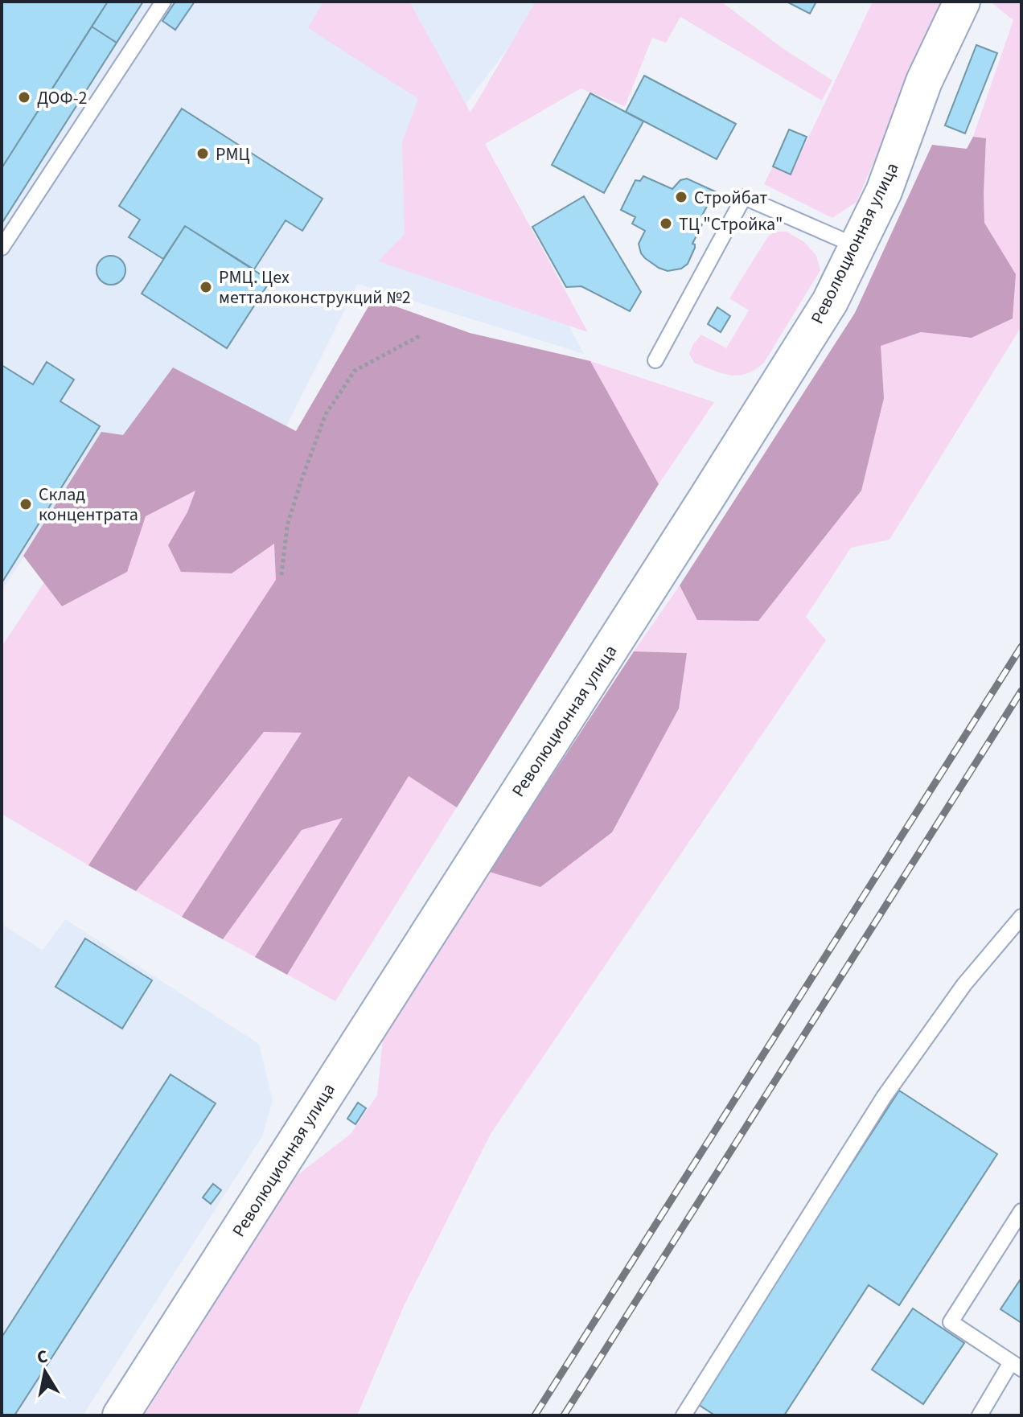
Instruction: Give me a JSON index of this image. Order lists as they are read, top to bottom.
{
  "streets": {
    "street": ["Революционная улица"]
  },
  "places": [
    "ДОФ-2",
    "РМЦ",
    "Стройбат",
    "ТЦ \"Стройка\"",
    "РМЦ. Цех метталоконструкций №2",
    "Склад концентрата"
  ],
  "north": "top"
}
